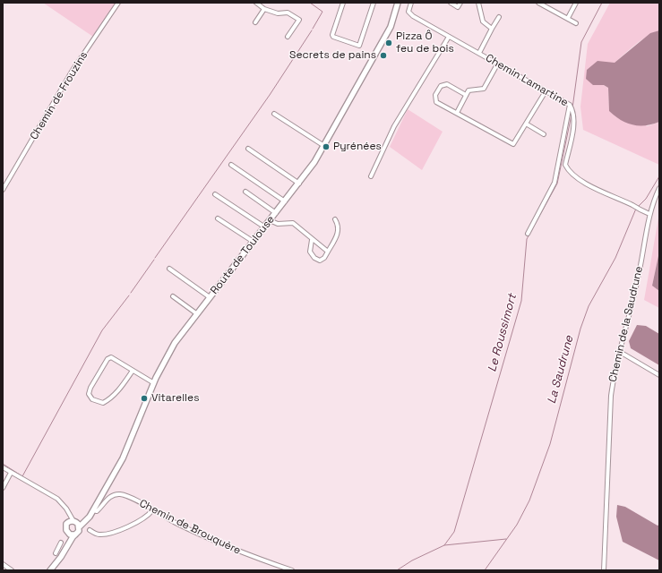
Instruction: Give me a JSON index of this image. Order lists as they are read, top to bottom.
{
  "streets": {
    "main road": ["Route de Toulouse"],
    "street": [
      "Chemin Lamartine",
      "Chemin de Frouzins",
      "Chemin de la Saudrune",
      "Chemin de Brouquère"
    ]
  },
  "crossings": [
    ["Chemin Lamartine", "Chemin de la Saudrune"],
    ["Route de Toulouse", "Chemin de Brouquère"]
  ],
  "water": ["Le Roussimort", "La Saudrune"],
  "places": [
    "Pizza Ô feu de bois",
    "Secrets de pains",
    "Pyrénées",
    "Vitarelles"
  ]
}
